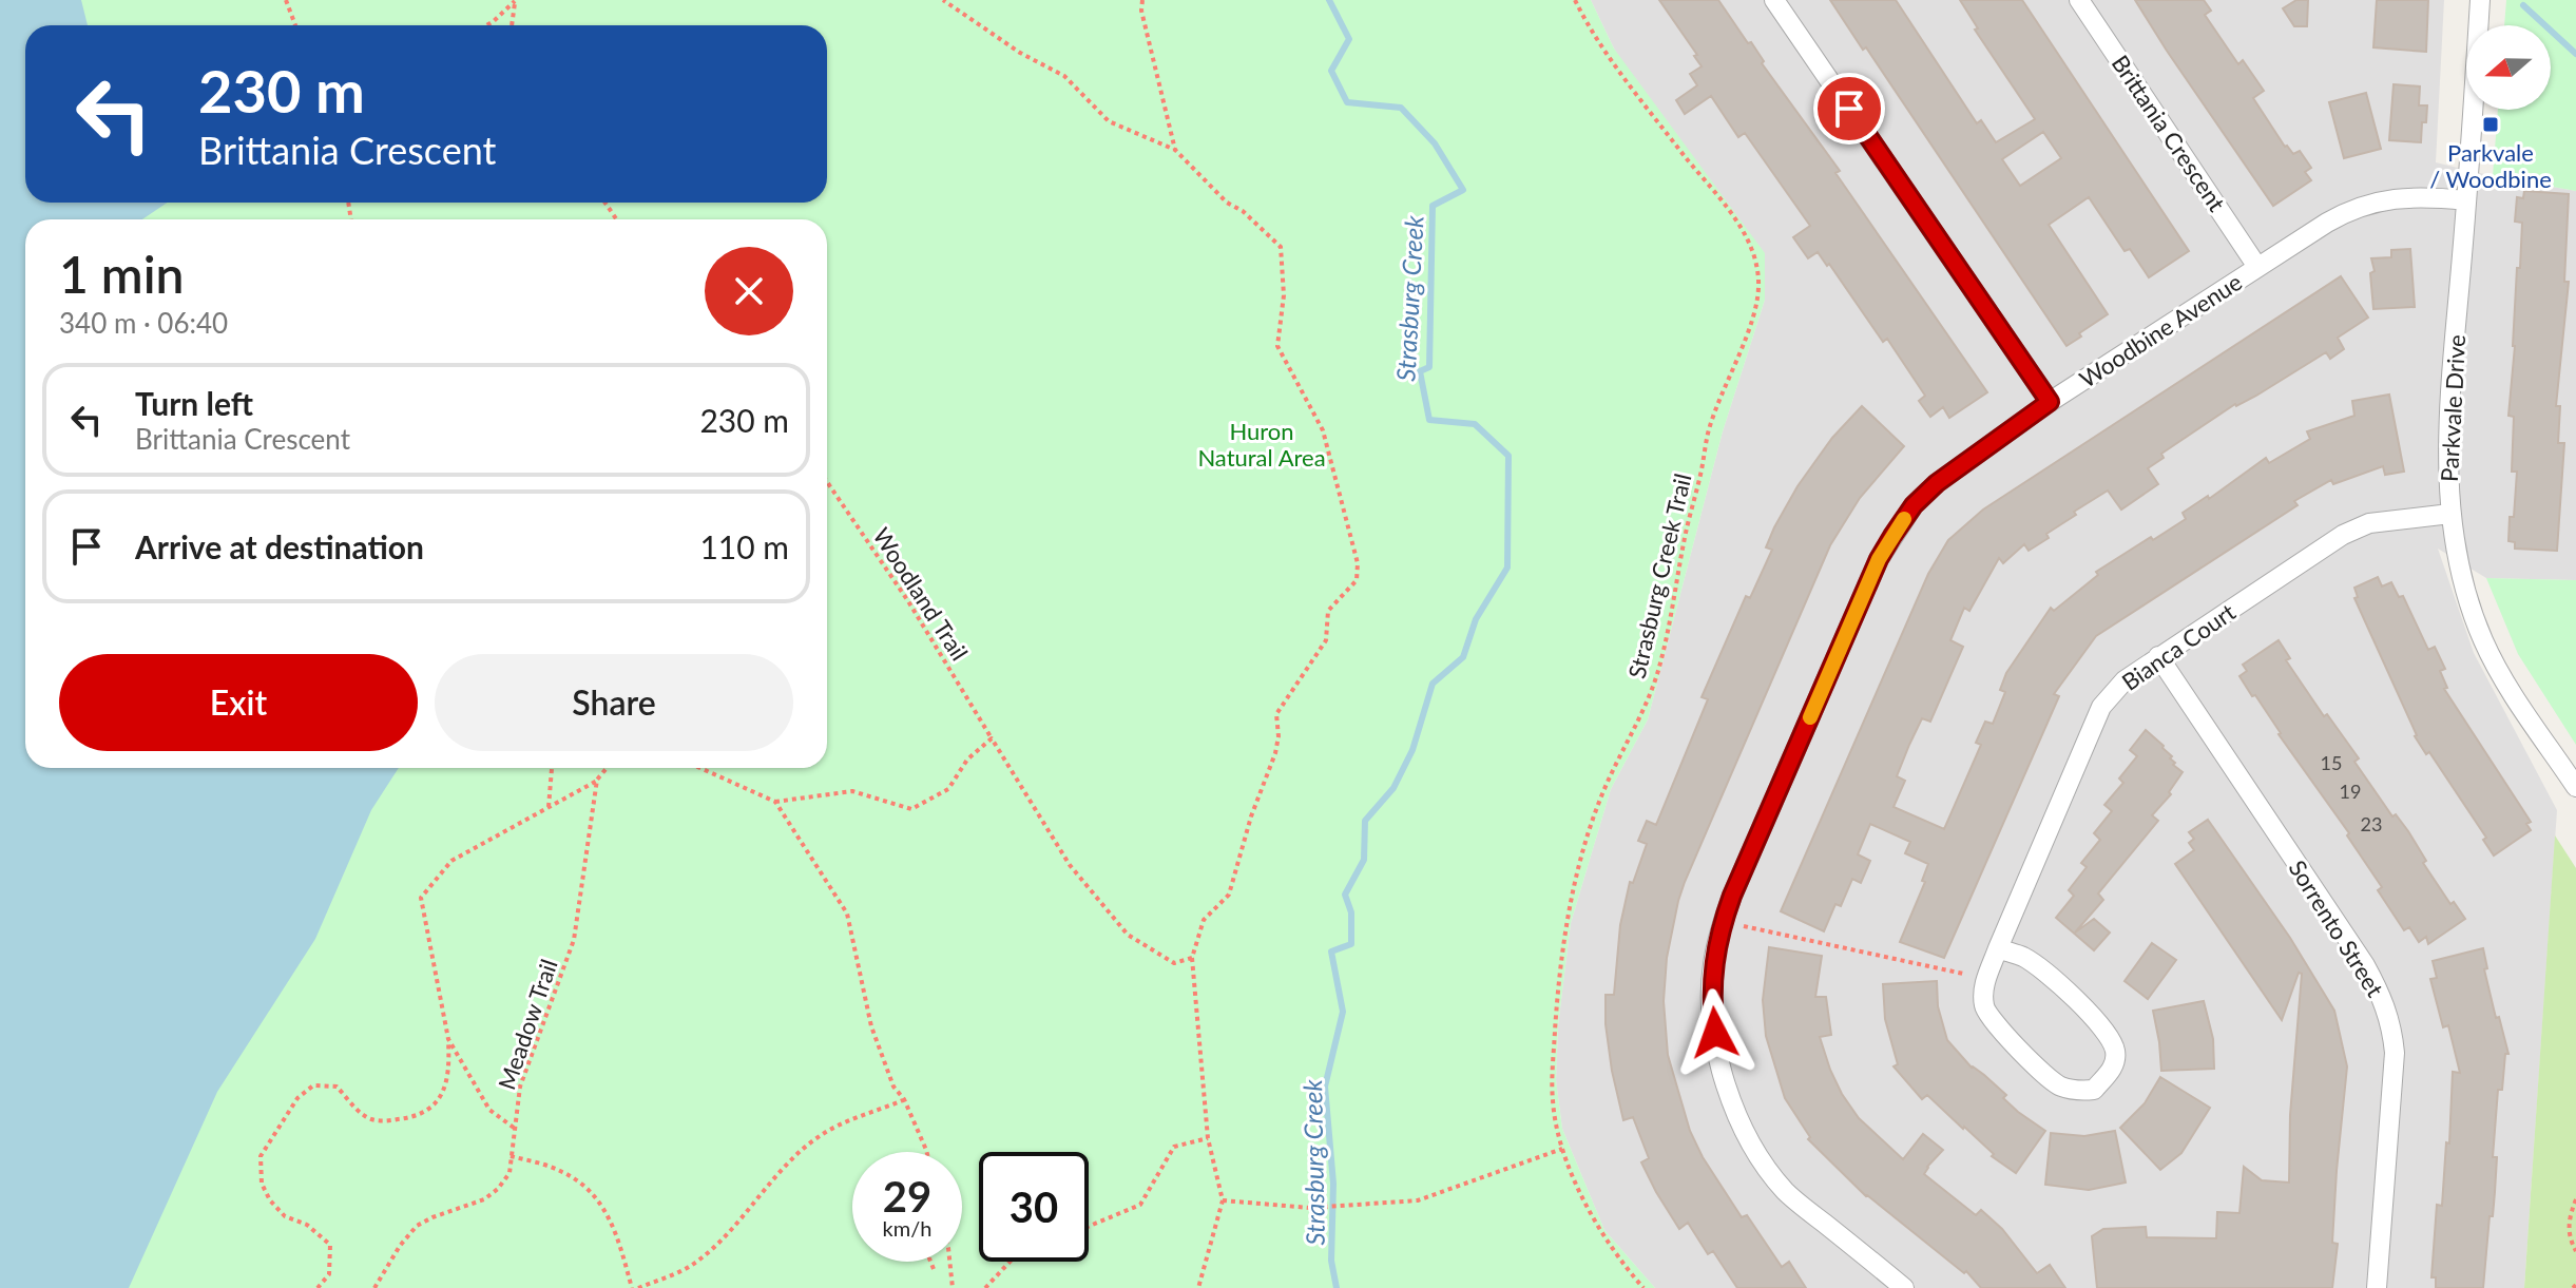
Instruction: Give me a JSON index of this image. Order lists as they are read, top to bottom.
{
  "streets": {
    "street": [
      "Brittania Crescent",
      "Woodbine Avenue",
      "Parkvale Drive",
      "Bianca Court",
      "Sorrento Street"
    ],
    "path": ["Strasburg Creek Trail", "Woodland Trail", "Meadow Trail"]
  },
  "crossings": [
    ["Brittania Crescent", "Woodbine Avenue"],
    ["Woodbine Avenue", "Parkvale Drive"],
    ["Parkvale Drive", "Bianca Court"],
    ["Bianca Court", "Sorrento Street"]
  ],
  "water": ["Strasburg Creek"],
  "parks": ["Huron Natural Area"],
  "places": {
    "transit": ["Parkvale / Woodbine"]
  },
  "house_numbers": ["15", "19", "23"],
  "north": "left",
  "page": {
    "turn": ["230 m", "Brittania Crescent"],
    "heading": ["1 min", "340 m · 06:40"],
    "list": [
      {
        "name": "Turn left",
        "note": "Brittania Crescent",
        "value": "230 m"
      },
      {
        "name": "Arrive at destination",
        "value": "110 m"
      }
    ],
    "buttons": ["Exit", "Share"],
    "speed": "29 km/h",
    "limit": "30"
  }
}
